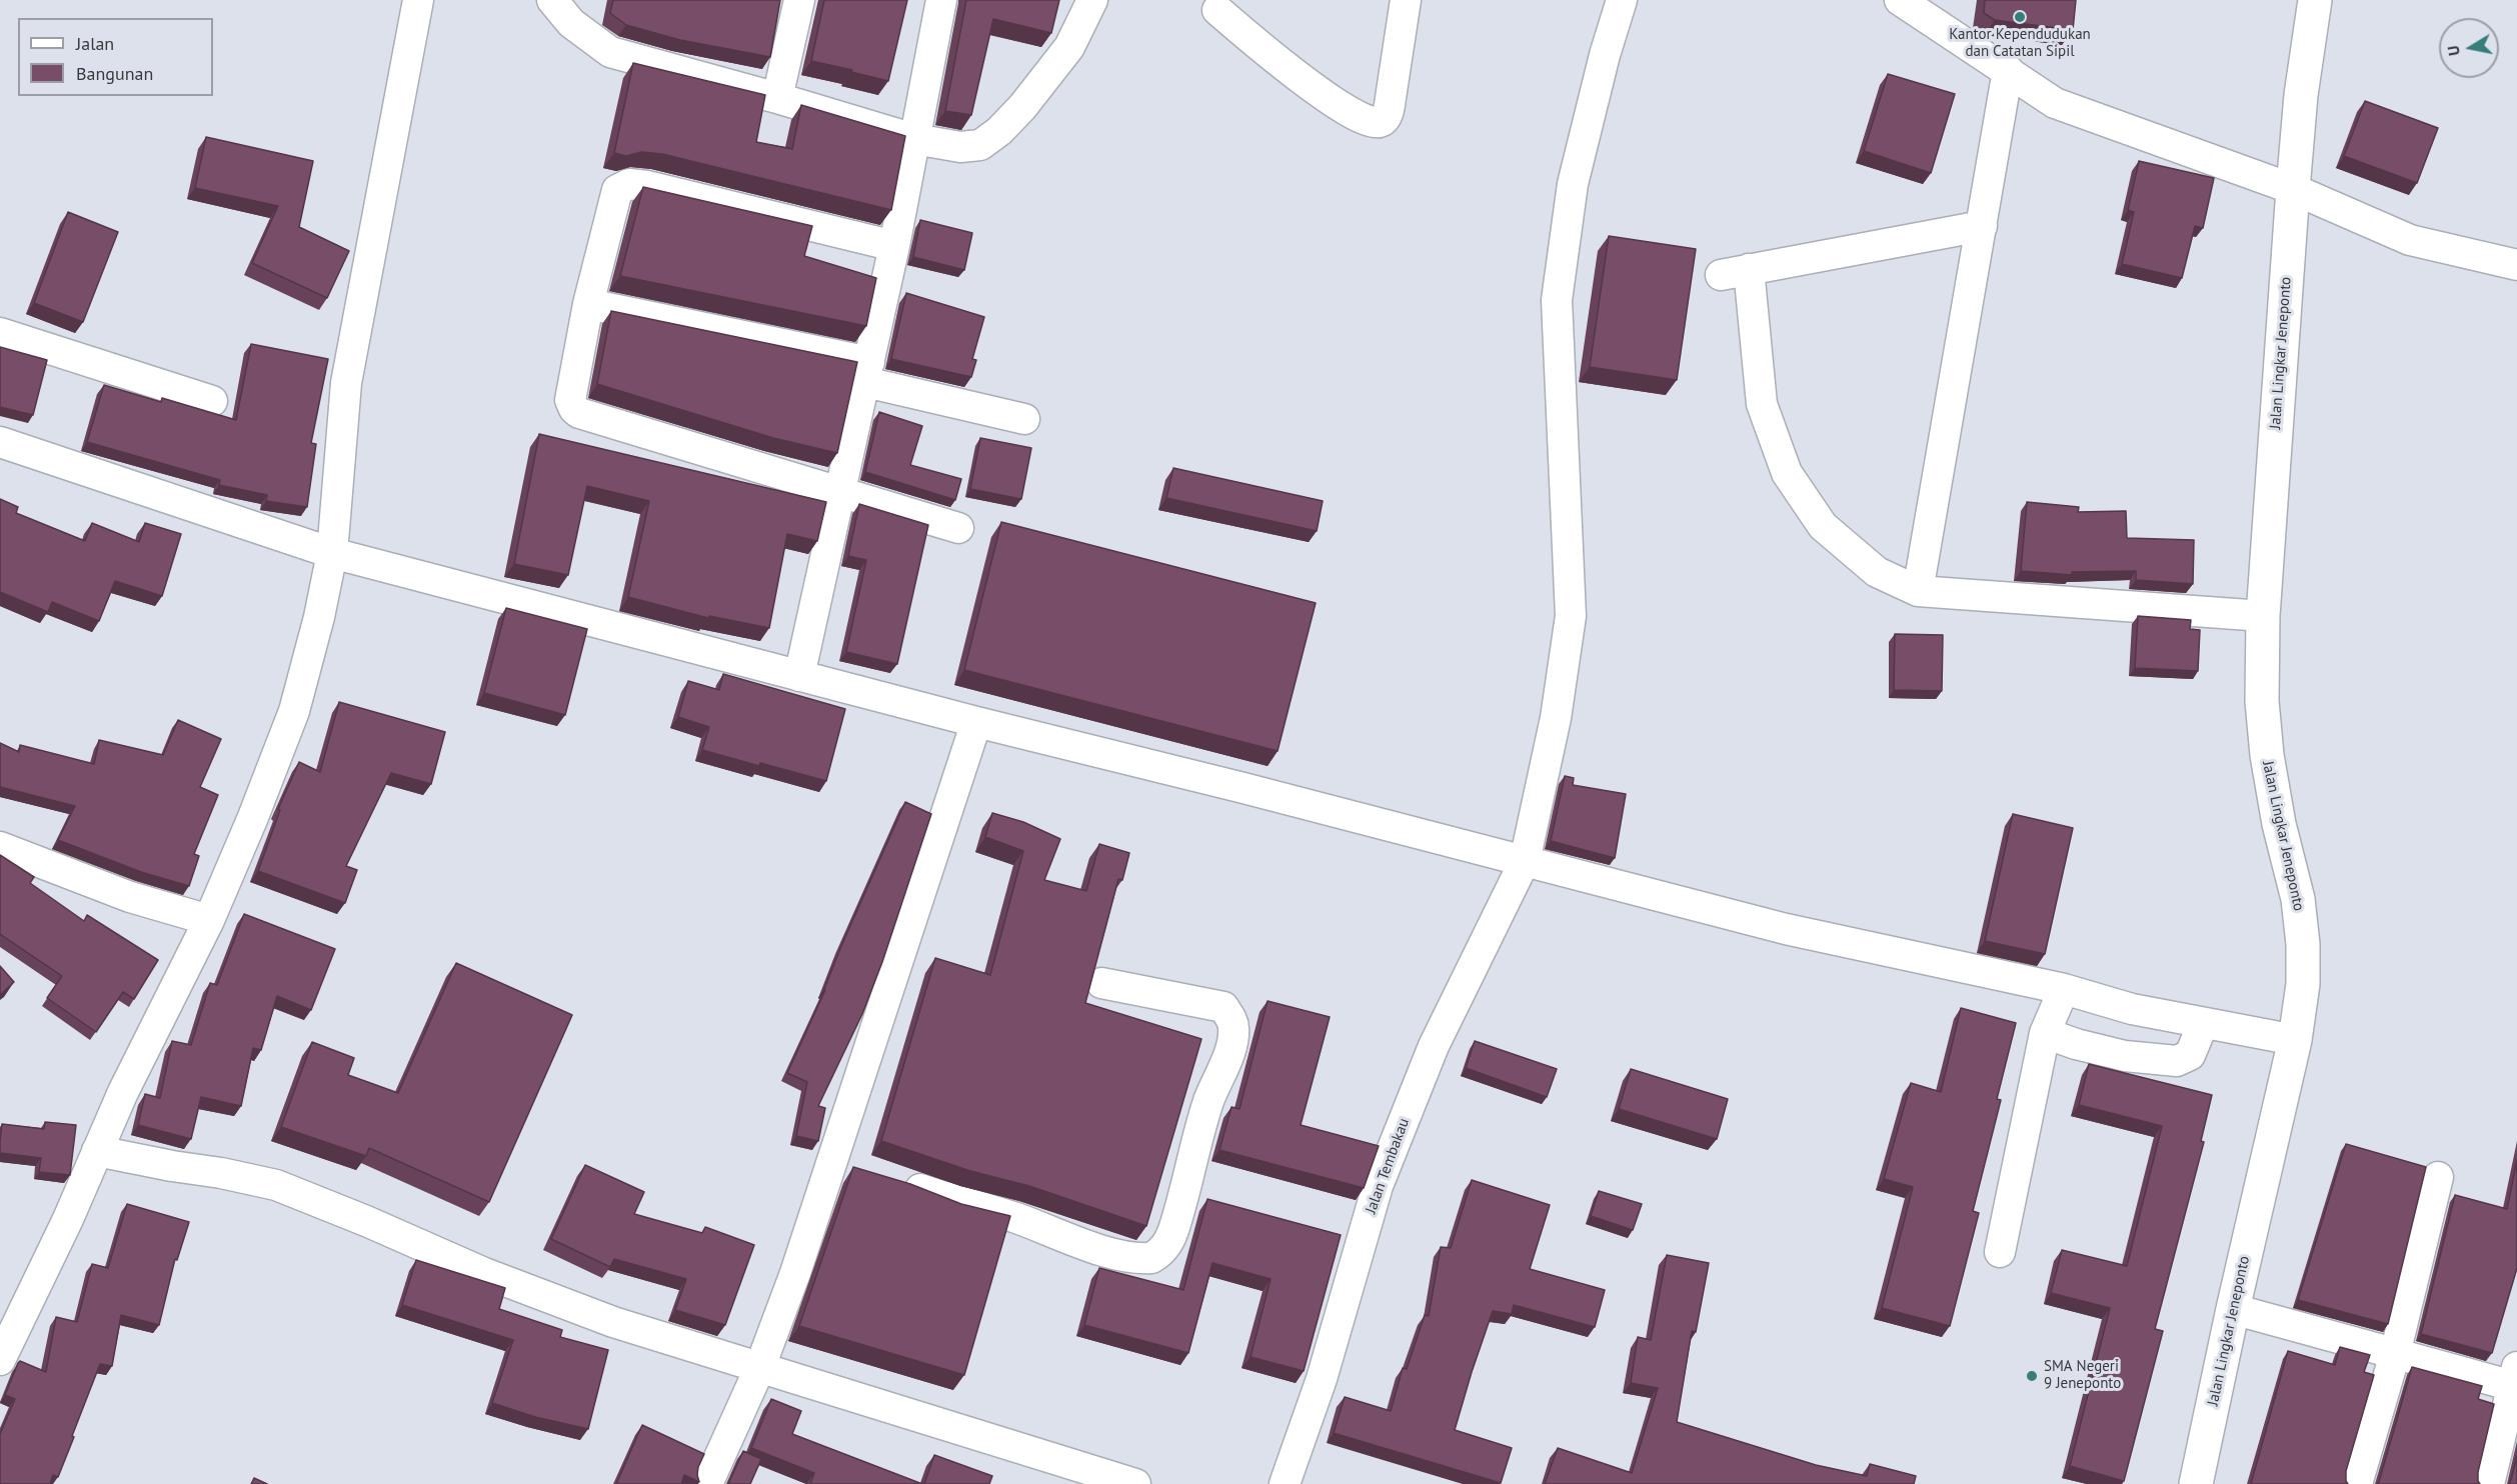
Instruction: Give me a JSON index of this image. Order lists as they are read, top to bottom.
{
  "streets": {
    "main road": ["Jalan Lingkar Jeneponto"],
    "street": ["Jalan Tembakau"]
  },
  "places": ["Kantor Kependudukan dan Catatan Sipil", "SMA Negeri 9 Jeneponto"],
  "legend": ["Jalan", "Bangunan"],
  "north": "left"
}
